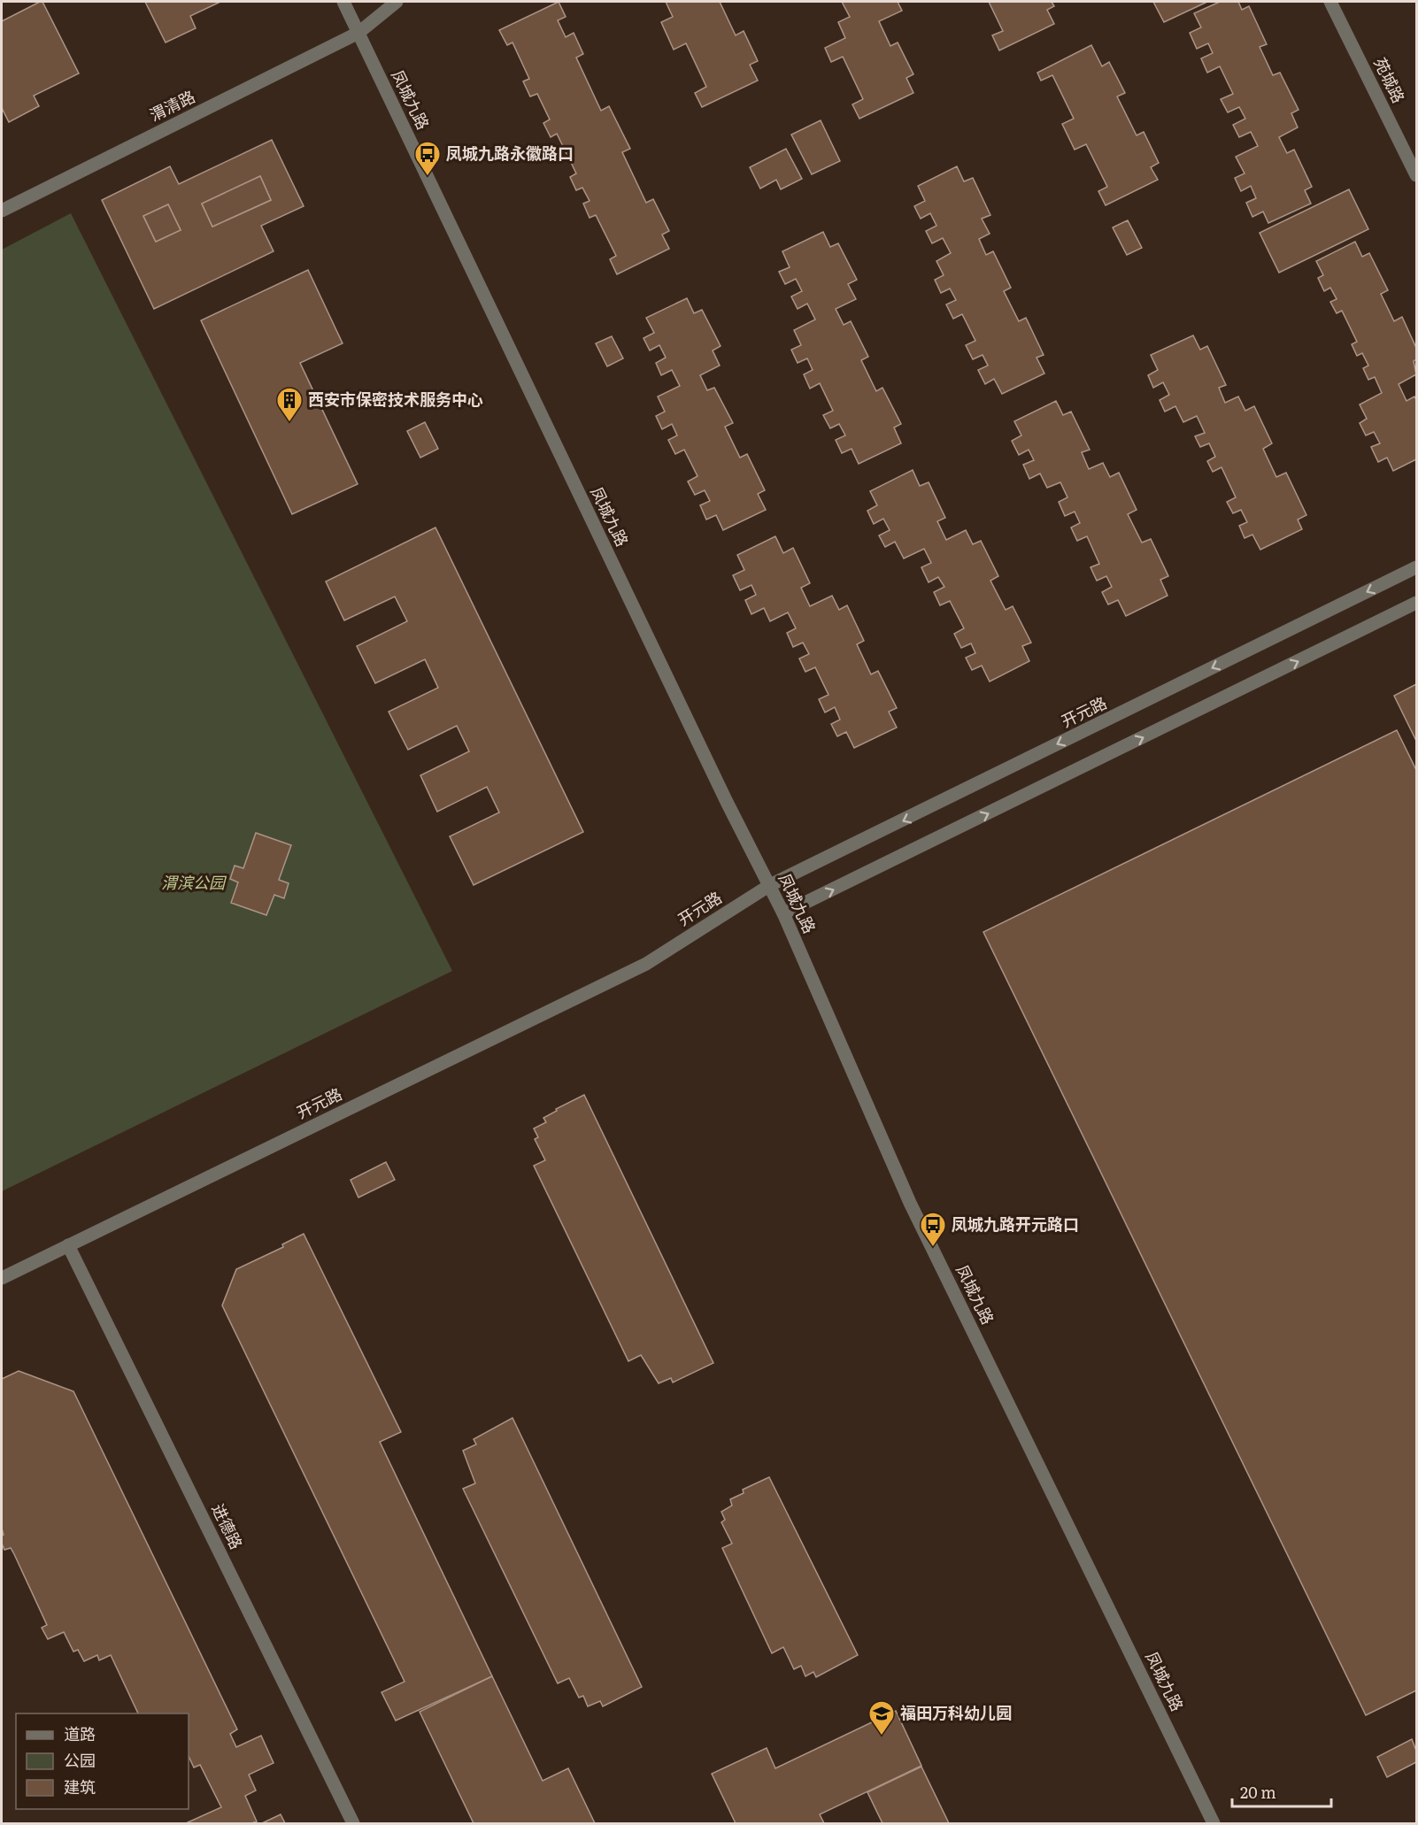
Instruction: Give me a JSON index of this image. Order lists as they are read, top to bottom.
{
  "streets": {
    "street": [
      "苑城路",
      "凤城九路",
      "渭清路",
      "开元路",
      "进德路"
    ]
  },
  "crossings": [
    ["凤城九路", "渭清路"],
    ["凤城九路", "开元路"],
    ["开元路", "进德路"]
  ],
  "parks": ["渭滨公园"],
  "places": {
    "bus stop": ["凤城九路永徽路口", "凤城九路开元路口"],
    "building": ["西安市保密技术服务中心"],
    "school or university": ["福田万科幼儿园"]
  },
  "legend": ["道路", "公园", "建筑"],
  "scale_bar": "20 m"
}
